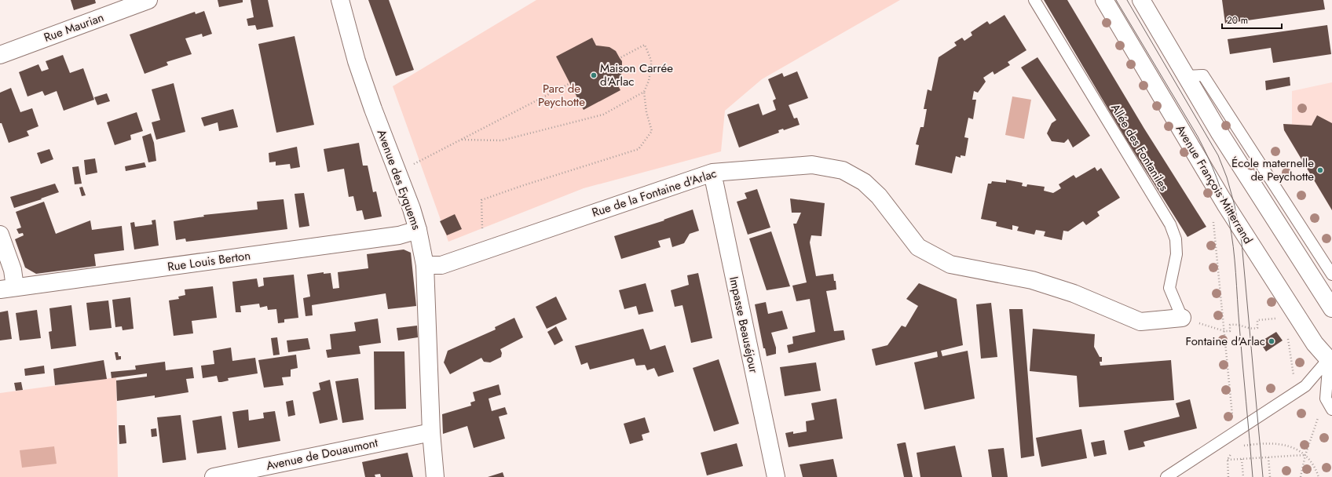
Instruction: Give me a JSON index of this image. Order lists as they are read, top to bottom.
{
  "streets": {
    "street": [
      "Rue Maurian",
      "Avenue des Eyquems",
      "Avenue François Mitterrand",
      "Rue de la Fontaine d'Arlac",
      "Rue Louis Berton",
      "Impasse Beauséjour",
      "Avenue de Douaumont"
    ],
    "lane": ["Allée des Fontaniles"]
  },
  "crossings": [
    ["Allée des Fontaniles", "Rue de la Fontaine d'Arlac"],
    ["Avenue des Eyquems", "Rue de la Fontaine d'Arlac"],
    ["Avenue des Eyquems", "Rue Louis Berton"],
    ["Avenue des Eyquems", "Avenue de Douaumont"],
    ["Rue de la Fontaine d'Arlac", "Impasse Beauséjour"]
  ],
  "parks": ["Parc de Peychotte"],
  "places": ["Maison Carrée d'Arlac", "École maternelle de Peychotte", "Fontaine d'Arlac"],
  "scale_bar": "20 m"
}
